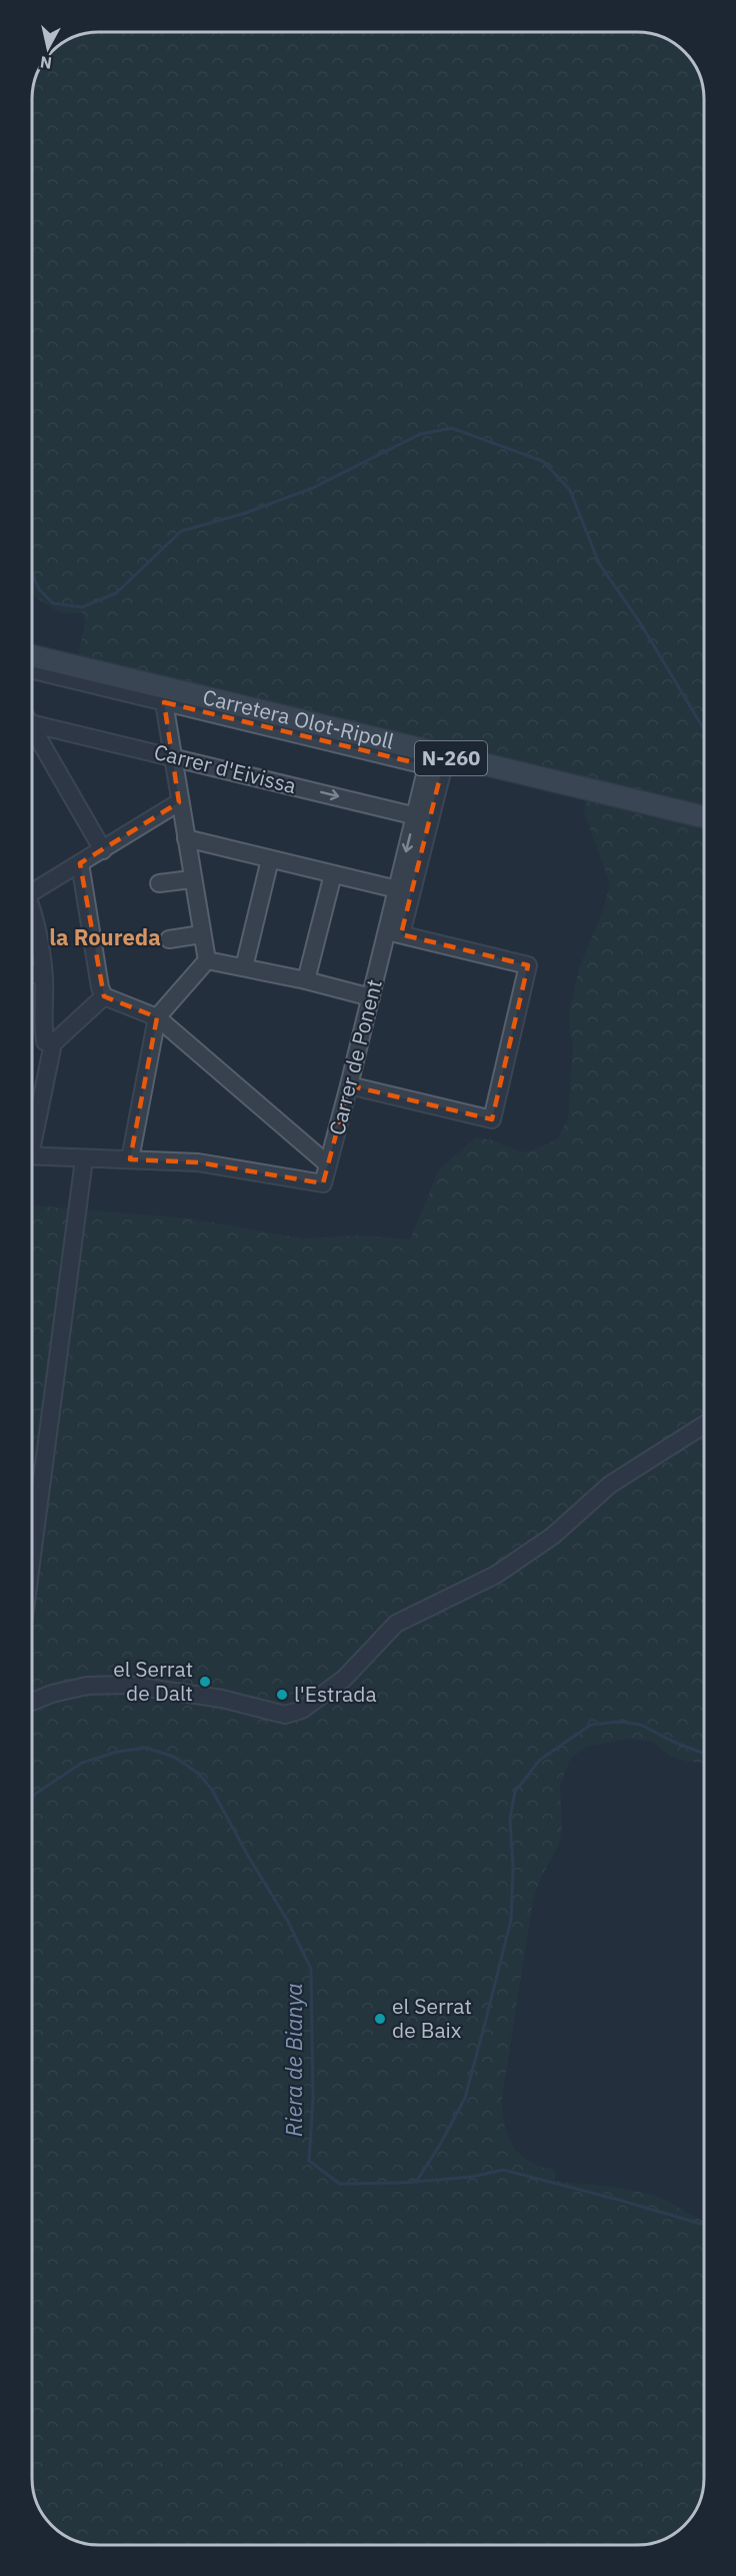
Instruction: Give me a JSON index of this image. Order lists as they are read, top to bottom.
{
  "streets": {
    "main road": ["Carretera Olot-Ripoll", "N-260"],
    "street": ["Carrer d'Eivissa", "Carrer de Ponent"]
  },
  "crossings": [
    ["Carretera Olot-Ripoll", "Carrer de Ponent"],
    ["Carrer d'Eivissa", "Carrer de Ponent"]
  ],
  "districts": ["la Roureda"],
  "water": ["Riera de Bianya"],
  "places": ["el Serrat de Dalt", "l'Estrada", "el Serrat de Baix"],
  "north": "bottom"
}
